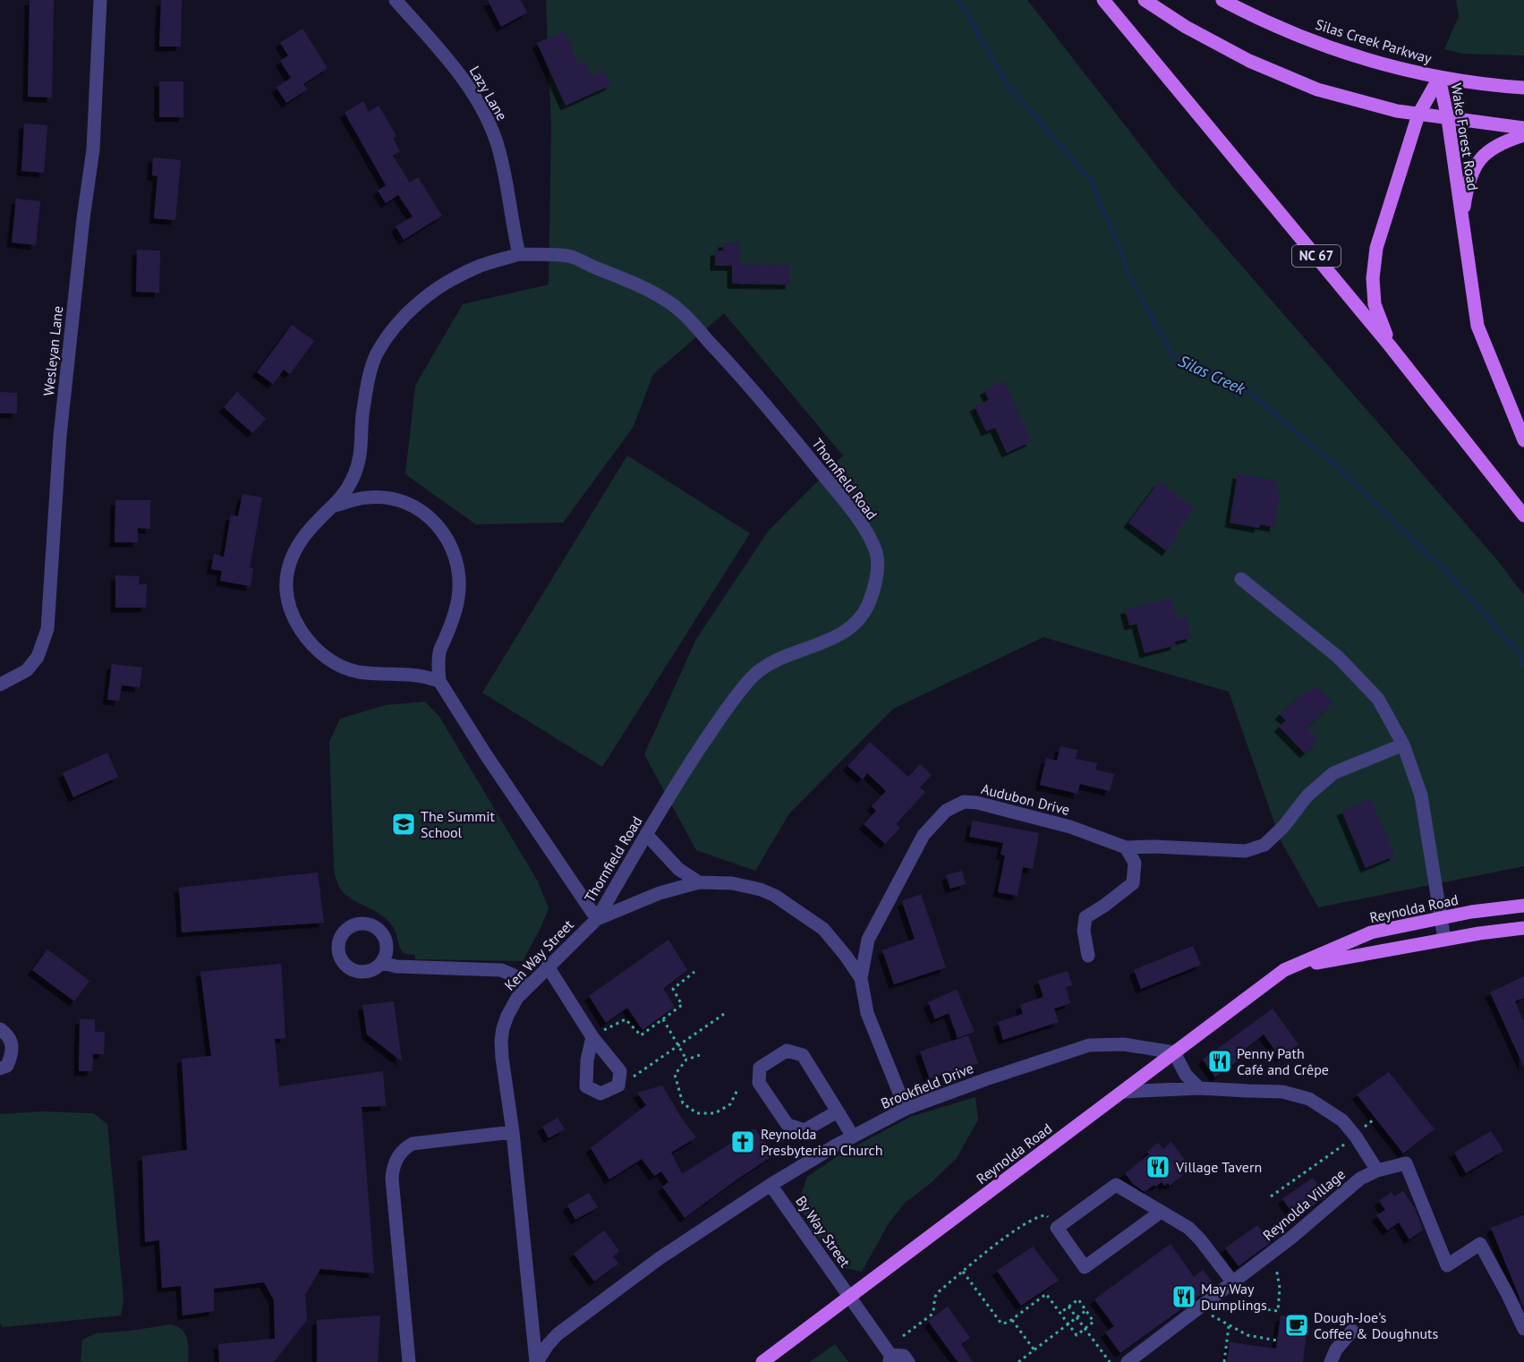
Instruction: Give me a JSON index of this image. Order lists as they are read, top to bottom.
{
  "streets": {
    "main road": [
      "Silas Creek Parkway",
      "Wake Forest Road",
      "NC 67",
      "Reynolda Road"
    ],
    "street": [
      "Lazy Lane",
      "Wesleyan Lane",
      "Thornfield Road",
      "Audubon Drive",
      "Ken Way Street",
      "Brookfield Drive",
      "Reynolda Village",
      "By Way Street"
    ]
  },
  "crossings": [
    ["Silas Creek Parkway", "Wake Forest Road"],
    ["Lazy Lane", "Thornfield Road"],
    ["Thornfield Road", "Ken Way Street"],
    ["Audubon Drive", "Ken Way Street"],
    ["Reynolda Road", "Brookfield Drive"],
    ["Reynolda Road", "By Way Street"],
    ["Ken Way Street", "Brookfield Drive"],
    ["Brookfield Drive", "By Way Street"]
  ],
  "water": ["Silas Creek"],
  "places": {
    "school or university": ["The Summit School"],
    "restaurant": ["Penny Path Café and Crêpe", "Village Tavern", "May Way Dumplings"],
    "church": ["Reynolda Presbyterian Church"],
    "cafe": ["Dough-Joe's Coffee & Doughnuts"]
  }
}
